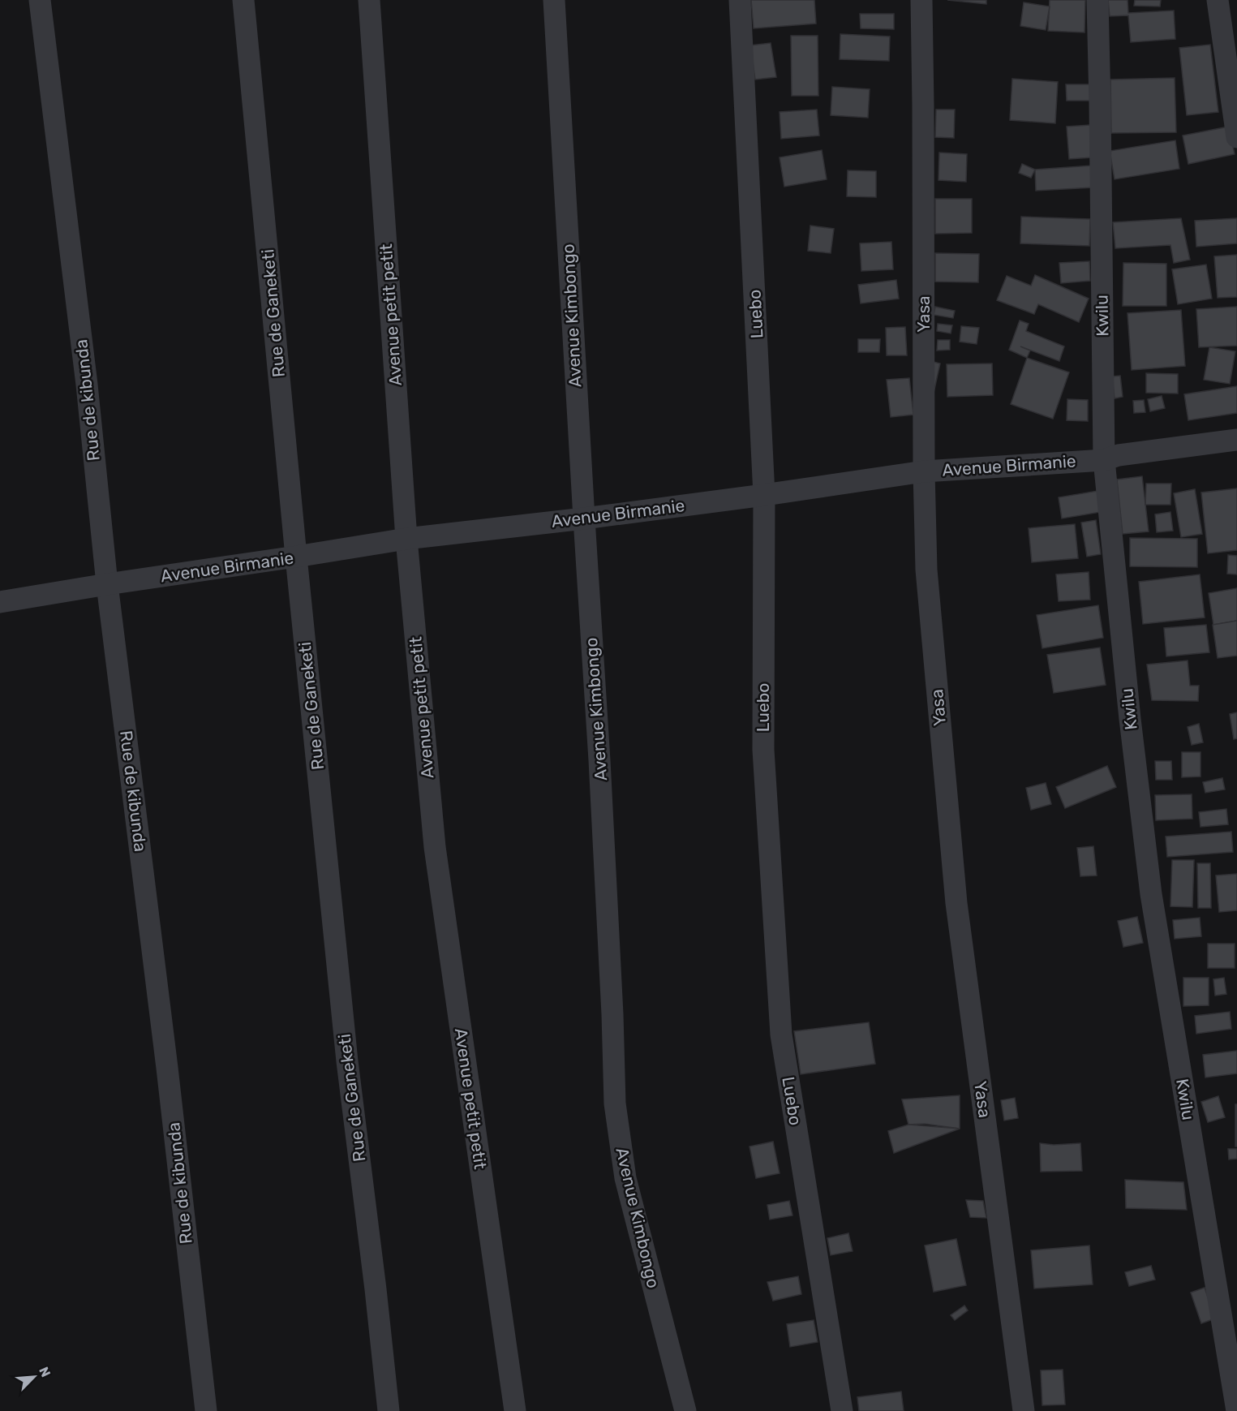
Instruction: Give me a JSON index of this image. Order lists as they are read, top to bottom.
{
  "streets": {
    "street": [
      "Rue de Ganeketi",
      "Luebo",
      "Yasa",
      "Avenue petit petit",
      "Avenue Kimbongo",
      "Kwilu",
      "Rue de kibunda",
      "Avenue Birmanie"
    ]
  },
  "crossings": [
    ["Rue de Ganeketi", "Avenue Birmanie"],
    ["Luebo", "Avenue Birmanie"],
    ["Yasa", "Avenue Birmanie"],
    ["Avenue petit petit", "Avenue Birmanie"],
    ["Avenue Kimbongo", "Avenue Birmanie"],
    ["Kwilu", "Avenue Birmanie"],
    ["Rue de kibunda", "Avenue Birmanie"]
  ],
  "north": "top right"
}
